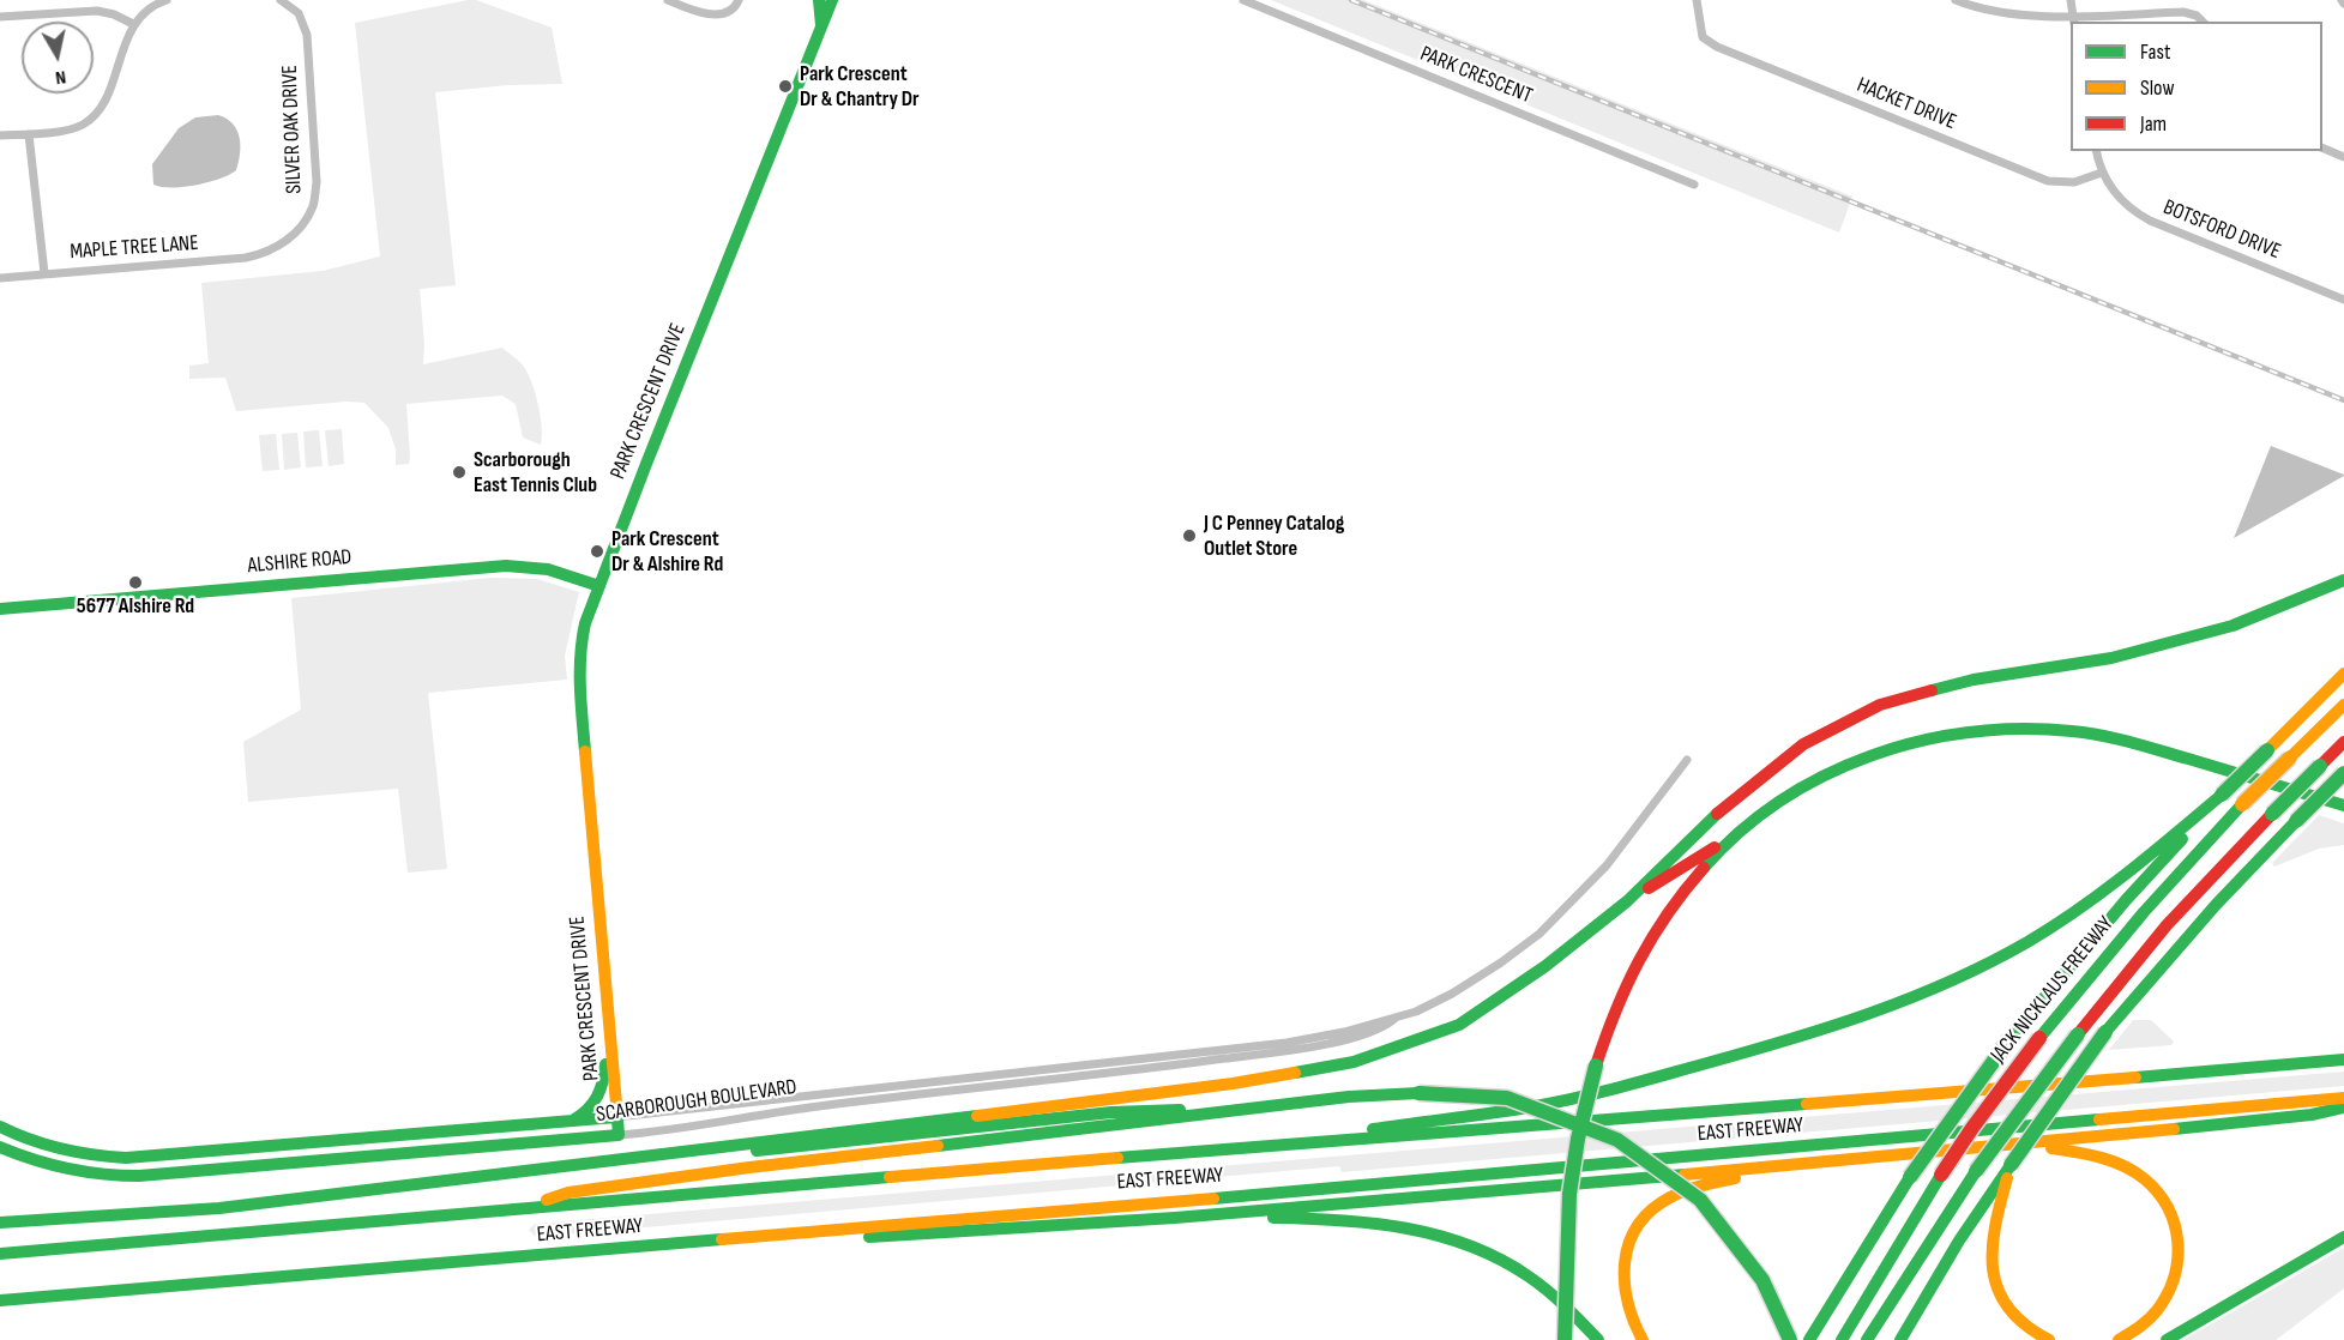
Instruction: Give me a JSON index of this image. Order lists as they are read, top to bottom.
{
  "streets": {
    "main road": [
      "PARK CRESCENT DRIVE",
      "ALSHIRE ROAD",
      "JACK NICKLAUS FREEWAY",
      "SCARBOROUGH BOULEVARD",
      "EAST FREEWAY"
    ],
    "street": [
      "PARK CRESCENT",
      "HACKET DRIVE",
      "SILVER OAK DRIVE",
      "BOTSFORD DRIVE",
      "MAPLE TREE LANE"
    ]
  },
  "crossings": [
    ["HACKET DRIVE", "BOTSFORD DRIVE"],
    ["SILVER OAK DRIVE", "MAPLE TREE LANE"],
    ["PARK CRESCENT DRIVE", "ALSHIRE ROAD"],
    ["PARK CRESCENT DRIVE", "SCARBOROUGH BOULEVARD"]
  ],
  "places": [
    "Park Crescent Dr & Chantry Dr",
    "Scarborough East Tennis Club",
    "J C Penney Catalog Outlet Store",
    "Park Crescent Dr & Alshire Rd",
    "5677 Alshire Rd"
  ],
  "legend": ["Fast", "Slow", "Jam"],
  "north": "bottom"
}
